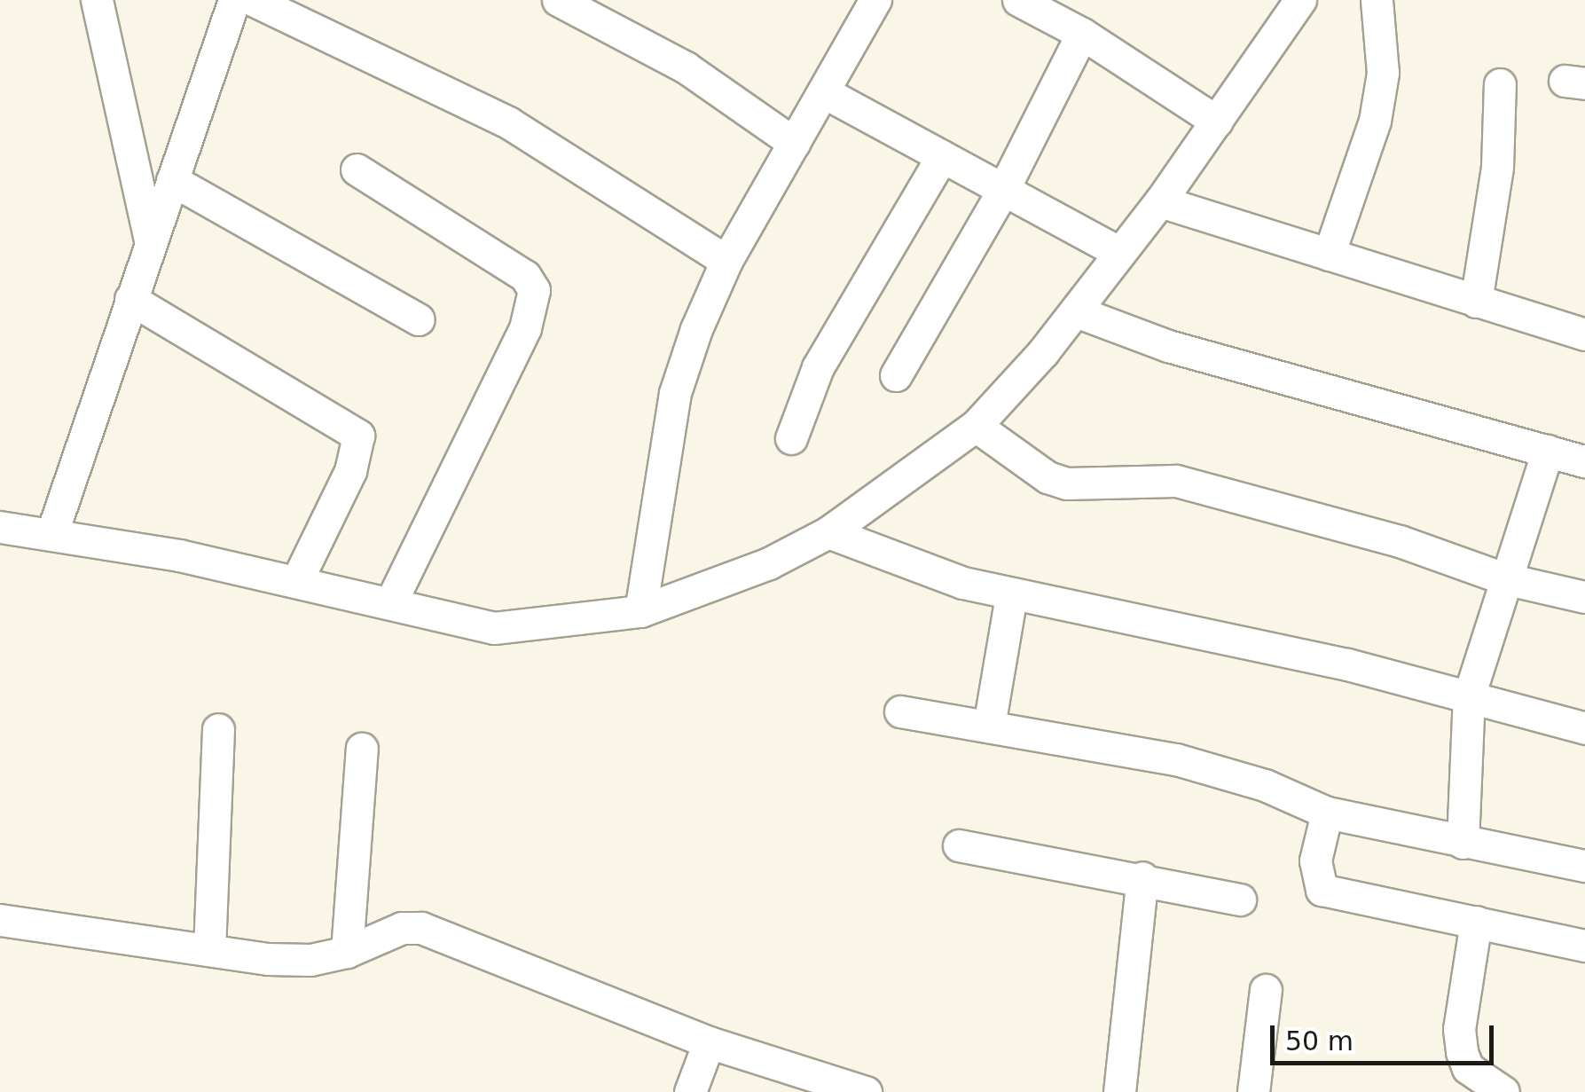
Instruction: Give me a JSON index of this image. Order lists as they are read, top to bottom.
{
  "scale_bar": "50 m"
}
